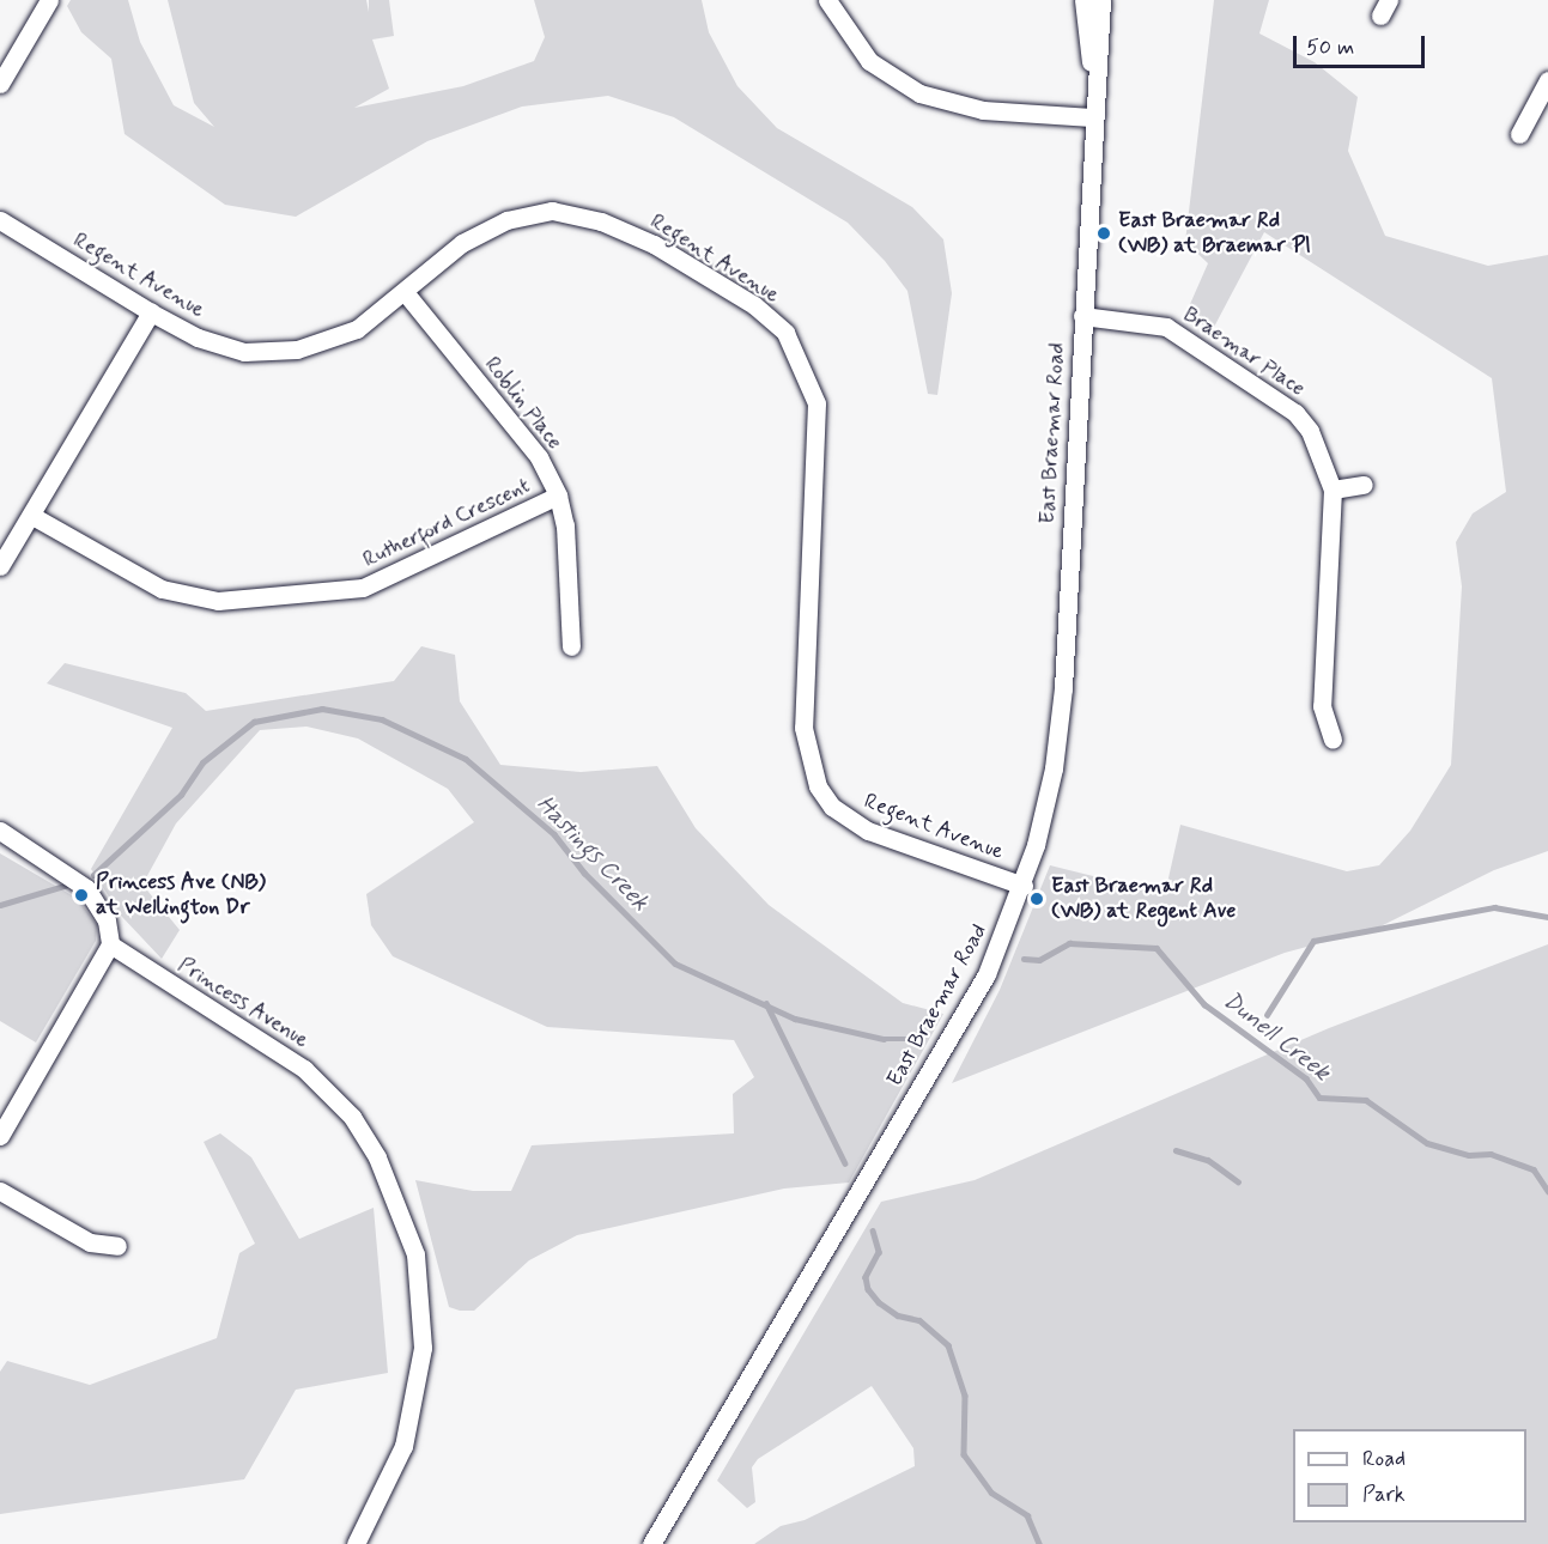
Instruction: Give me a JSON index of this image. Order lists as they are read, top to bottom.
{
  "streets": {
    "street": [
      "Regent Avenue",
      "Braemar Place",
      "Roblin Place",
      "East Braemar Road",
      "Rutherford Crescent",
      "Princess Avenue"
    ]
  },
  "crossings": [
    ["Regent Avenue", "Roblin Place"],
    ["Regent Avenue", "East Braemar Road"],
    ["Braemar Place", "East Braemar Road"],
    ["Roblin Place", "Rutherford Crescent"]
  ],
  "water": ["Hastings Creek", "Dunell Creek"],
  "places": ["East Braemar Rd (WB) at Braemar Pl", "Princess Ave (NB) at Wellington Dr", "East Braemar Rd (WB) at Regent Ave"],
  "legend": ["Road", "Park"],
  "scale_bar": "50 m"
}
